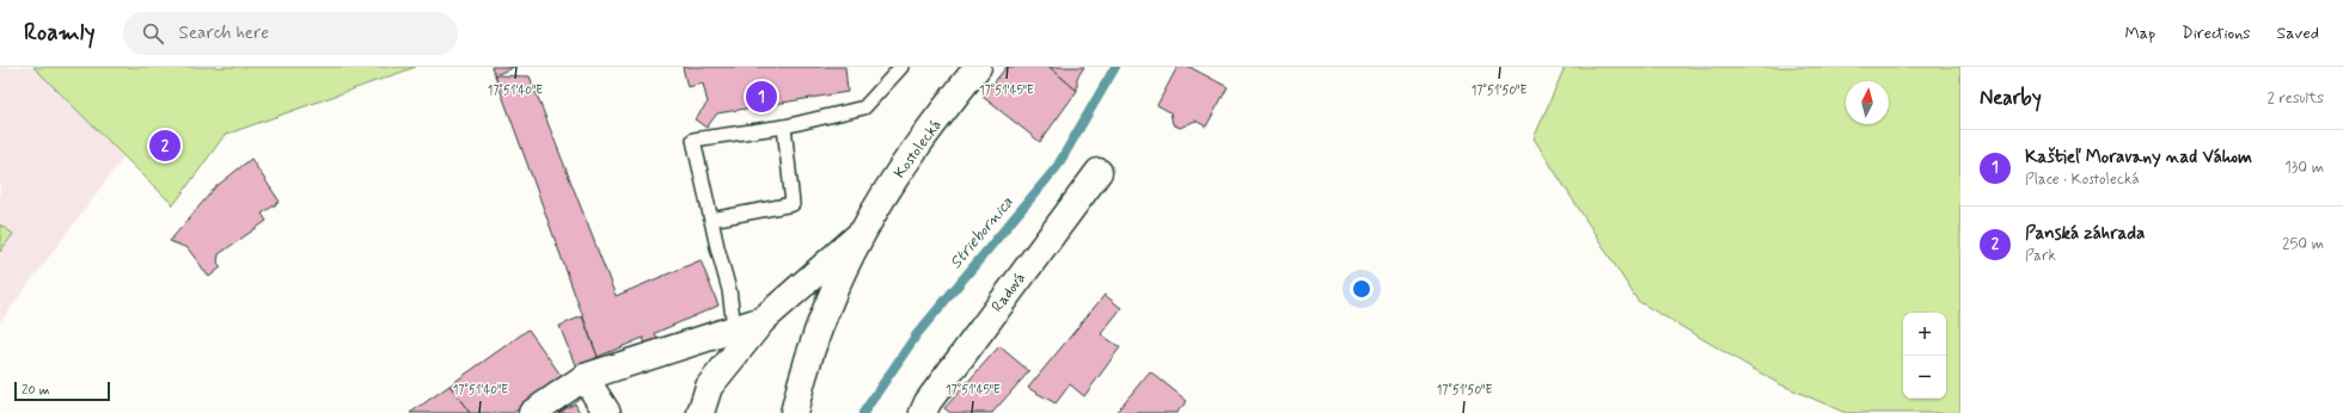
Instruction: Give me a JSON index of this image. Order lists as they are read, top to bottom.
{
  "streets": {
    "street": ["Kostolecká", "Radová"]
  },
  "water": ["Striebornica"],
  "scale_bar": "20 m",
  "north": "top",
  "page": {
    "header": "Roamly",
    "search": "Search here",
    "nav": ["Map", "Directions", "Saved"],
    "heading": ["Nearby", "2 results"],
    "pins": ["1", "2"],
    "list": [
      {
        "mark": "1",
        "name": "Kaštieľ Moravany nad Váhom",
        "note": "Place · Kostolecká",
        "value": "130 m"
      },
      {
        "mark": "2",
        "name": "Panská záhrada",
        "note": "Park",
        "value": "250 m"
      }
    ],
    "map_buttons": ["+", "−"],
    "scale": "20 m"
  },
  "coordinates": ["17°51'40\"E", "17°51'45\"E", "17°51'50\"E"]
}
